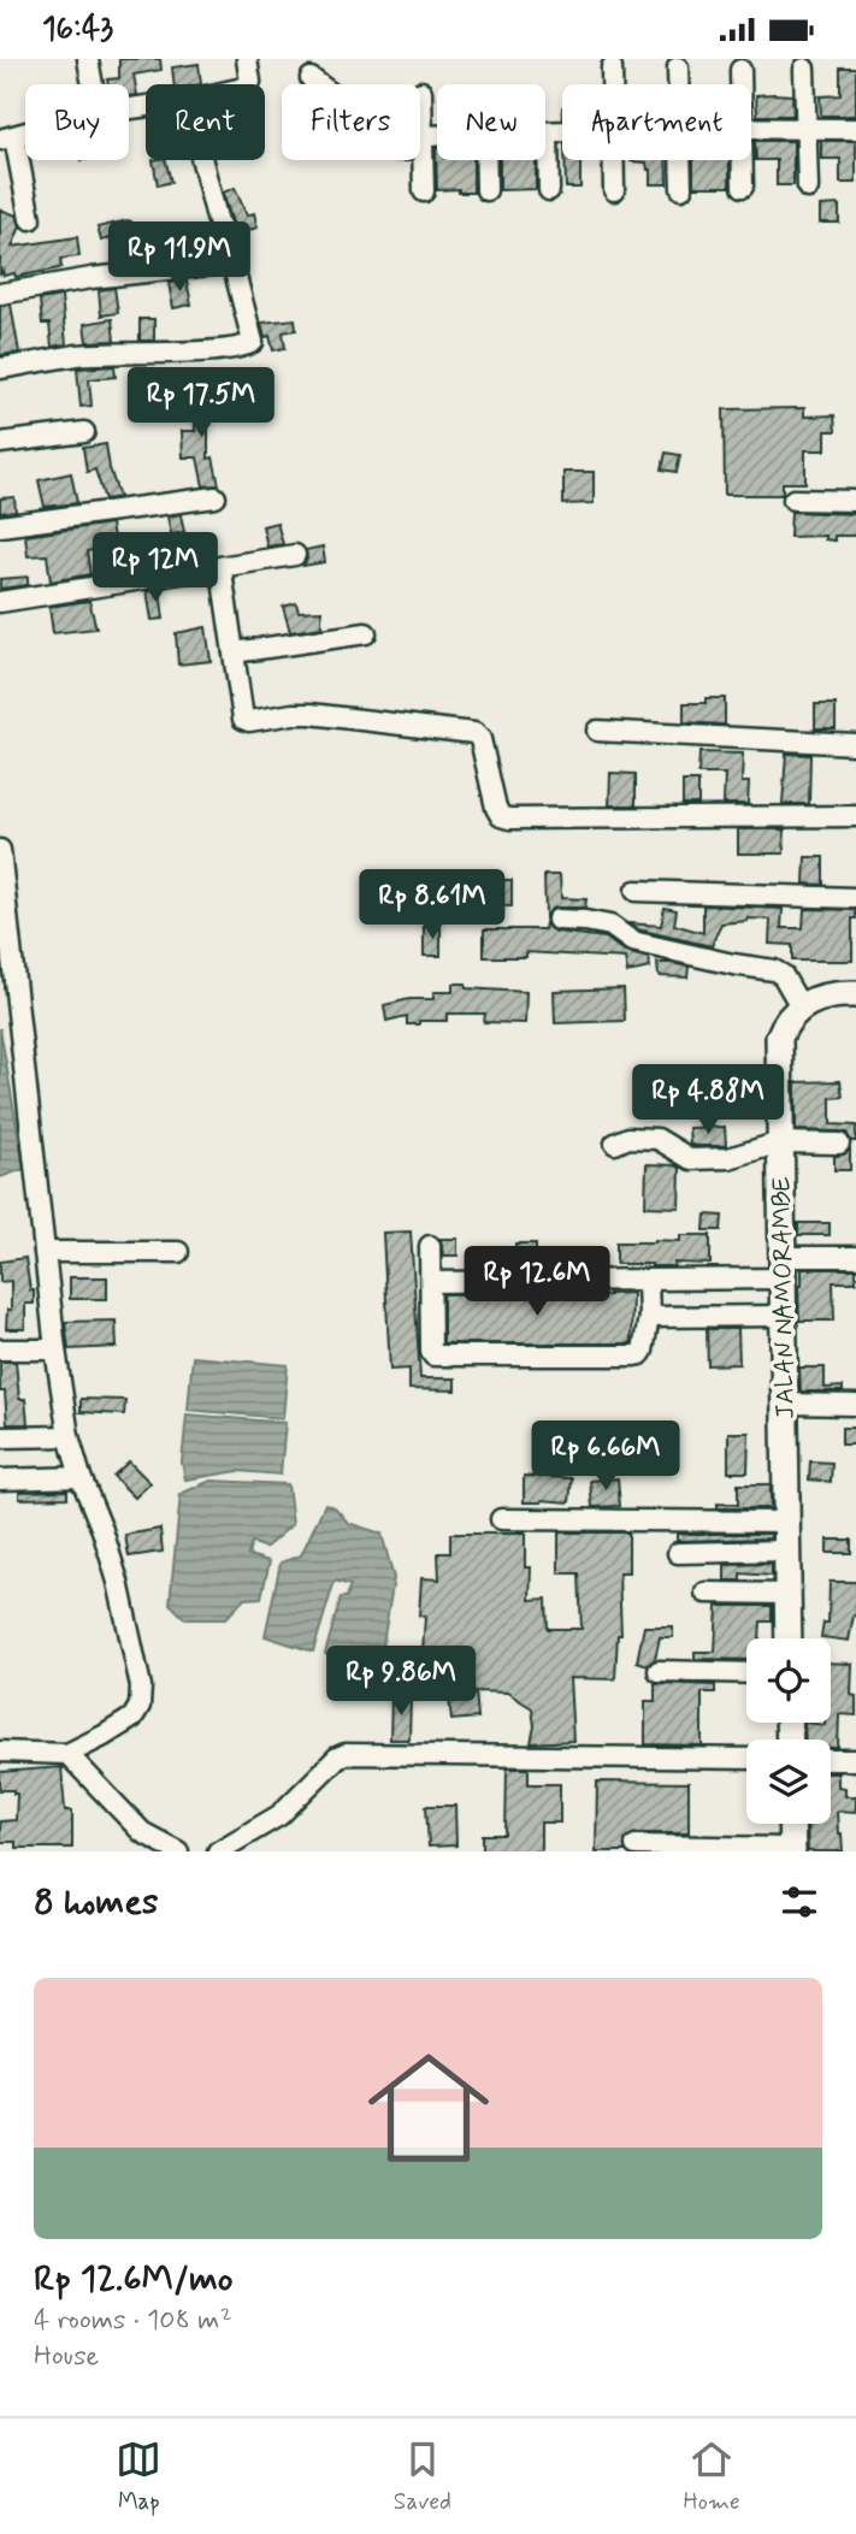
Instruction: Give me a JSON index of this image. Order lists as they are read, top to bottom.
{
  "streets": {
    "main road": ["JALAN NAMORAMBE"]
  },
  "page": {
    "status": "16:43",
    "chip": [
      "Buy",
      "Rent",
      "Filters",
      "New",
      "Apartment"
    ],
    "price": [
      "Rp 11.9M",
      "Rp 17.5M",
      "Rp 12M",
      "Rp 8.61M",
      "Rp 4.88M",
      "Rp 12.6M",
      "Rp 6.66M",
      "Rp 9.86M"
    ],
    "heading": "8 homes",
    "list": [
      {
        "name": "Rp 12.6M/mo",
        "note": "4 rooms · 108 m² · House"
      }
    ],
    "tabs": ["Map", "Saved", "Home"]
  }
}
